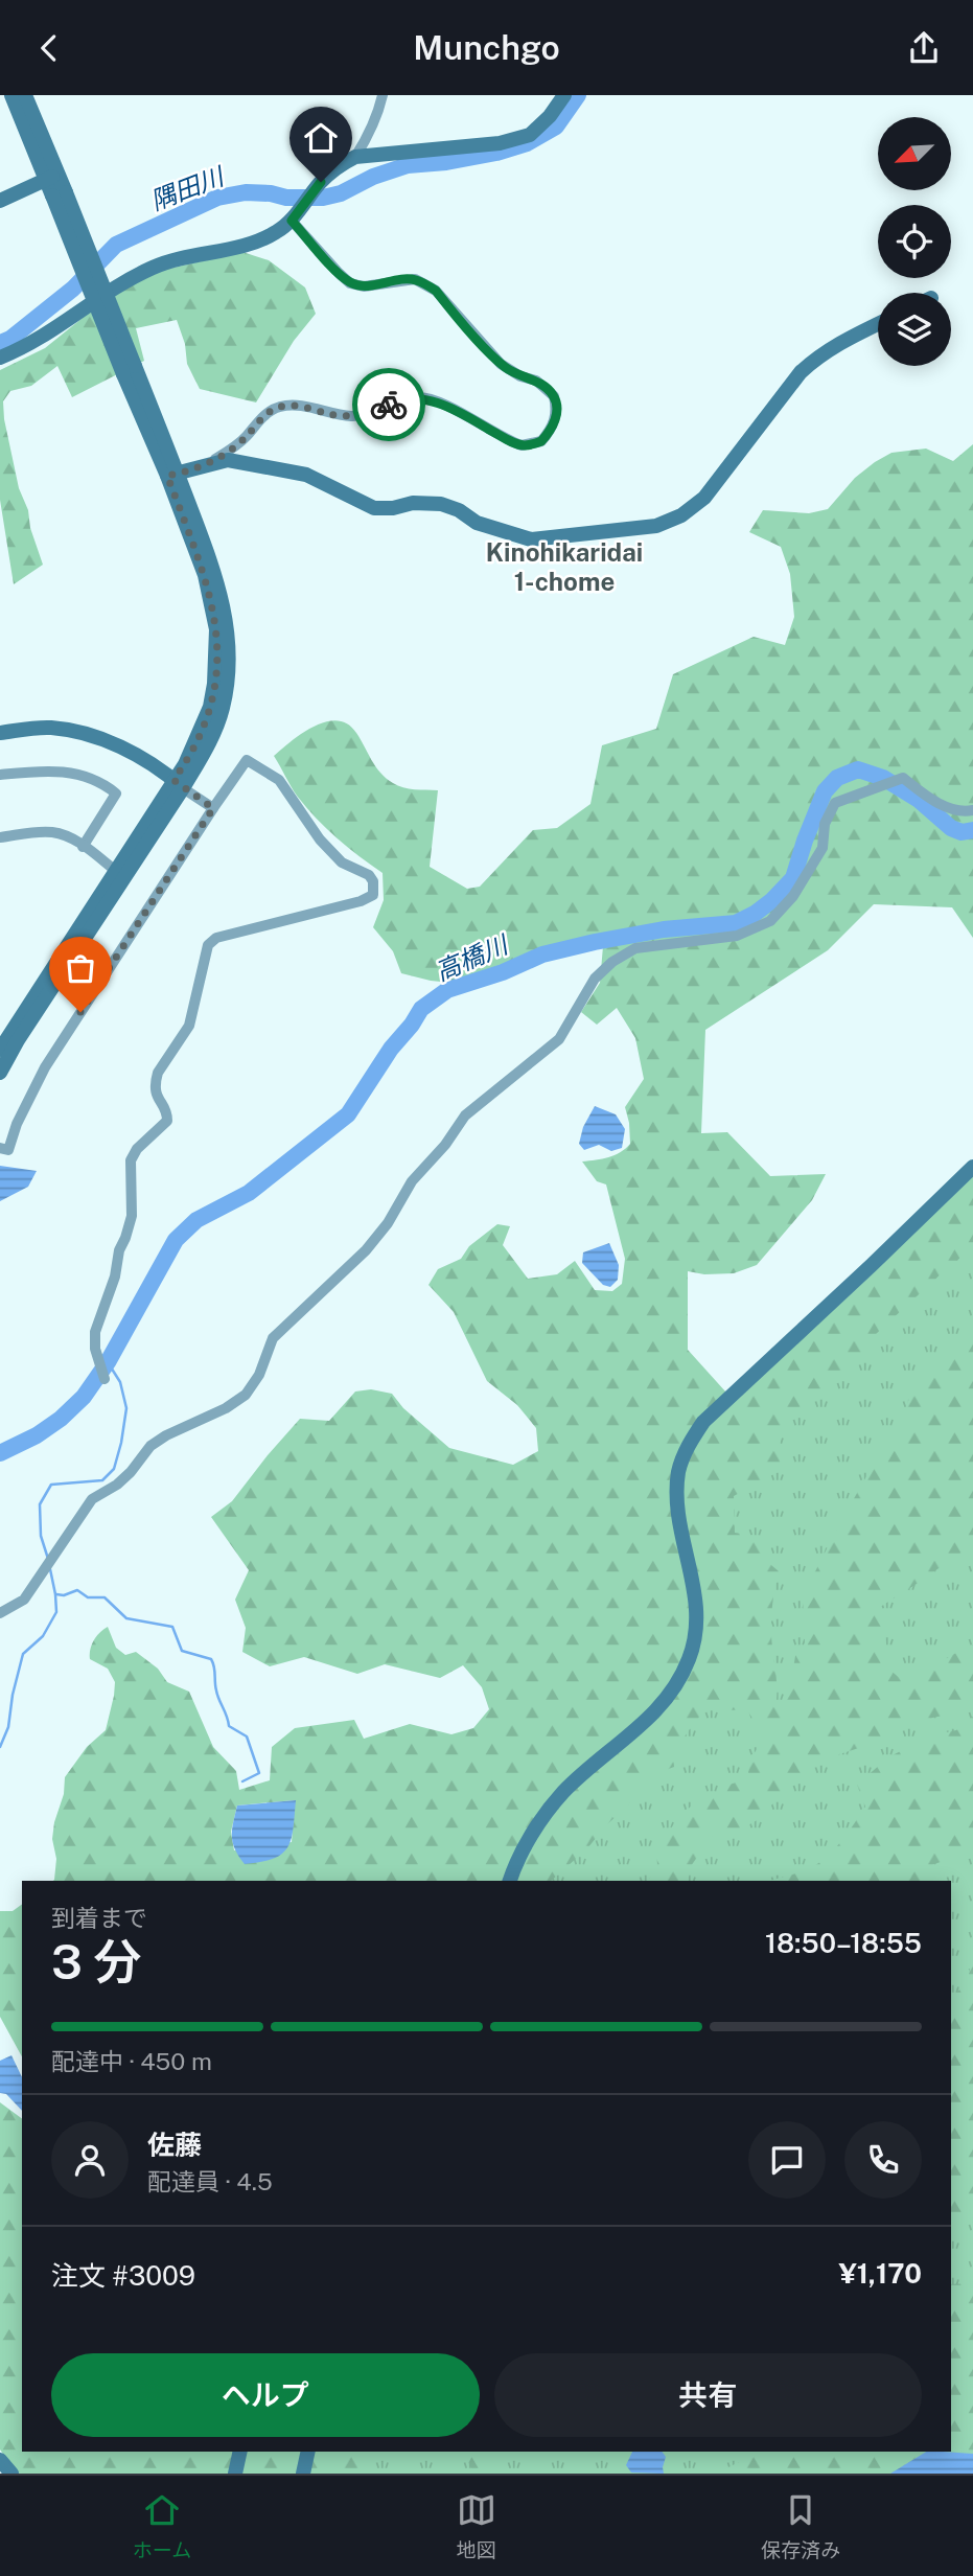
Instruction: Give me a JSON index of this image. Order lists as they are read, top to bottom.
{
  "districts": ["Kinohikaridai 1-chome"],
  "water": ["隅田川", "高橋川"],
  "north": "bottom left",
  "page": {
    "header": "Munchgo",
    "heading": ["3 分", "到着まで", "18:50–18:55"],
    "panel": [
      "佐藤",
      "配達員 · 4.5",
      "注文 #3009",
      "¥1,170"
    ],
    "bar": "配達中 · 450 m",
    "buttons": ["ヘルプ", "共有"],
    "tabs": ["ホーム", "地図", "保存済み"]
  }
}
